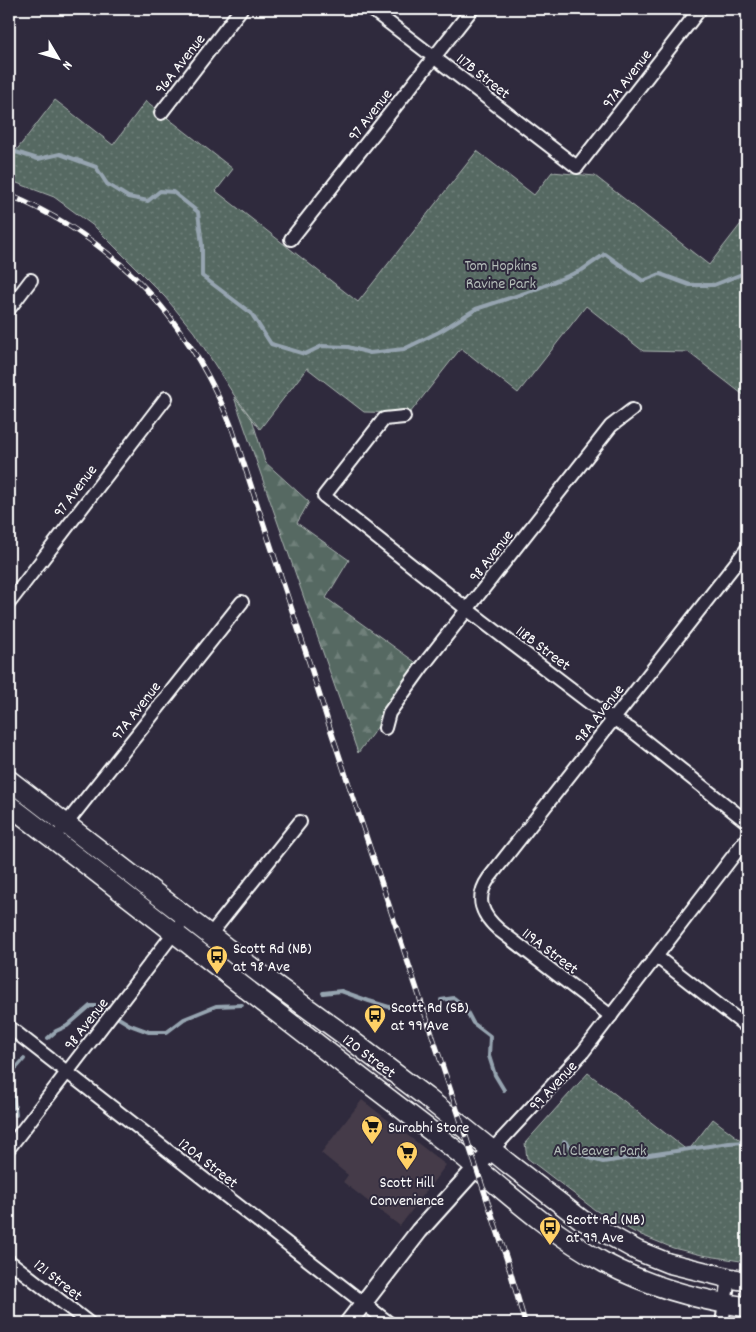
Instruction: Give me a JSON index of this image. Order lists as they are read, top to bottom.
{
  "streets": {
    "main road": ["120 Street"],
    "street": [
      "96A Avenue",
      "117B Street",
      "97A Avenue",
      "97 Avenue",
      "98 Avenue",
      "118B Street",
      "98A Avenue",
      "119A Street",
      "99 Avenue",
      "120A Street",
      "121 Street"
    ]
  },
  "crossings": [
    ["117B Street", "97A Avenue"],
    ["117B Street", "97 Avenue"],
    ["97A Avenue", "120 Street"],
    ["98 Avenue", "118B Street"],
    ["98 Avenue", "120 Street"],
    ["98 Avenue", "120A Street"],
    ["118B Street", "98A Avenue"],
    ["98A Avenue", "119A Street"],
    ["119A Street", "99 Avenue"],
    ["120 Street", "99 Avenue"],
    ["99 Avenue", "120A Street"]
  ],
  "parks": ["Tom Hopkins Ravine Park", "Al Cleaver Park"],
  "places": {
    "bus stop": ["Scott Rd (NB) at 98 Ave", "Scott Rd (SB) at 99 Ave", "Scott Rd (NB) at 99 Ave"],
    "supermarket": ["Surabhi Store", "Scott Hill Convenience"]
  },
  "north": "bottom right"
}
